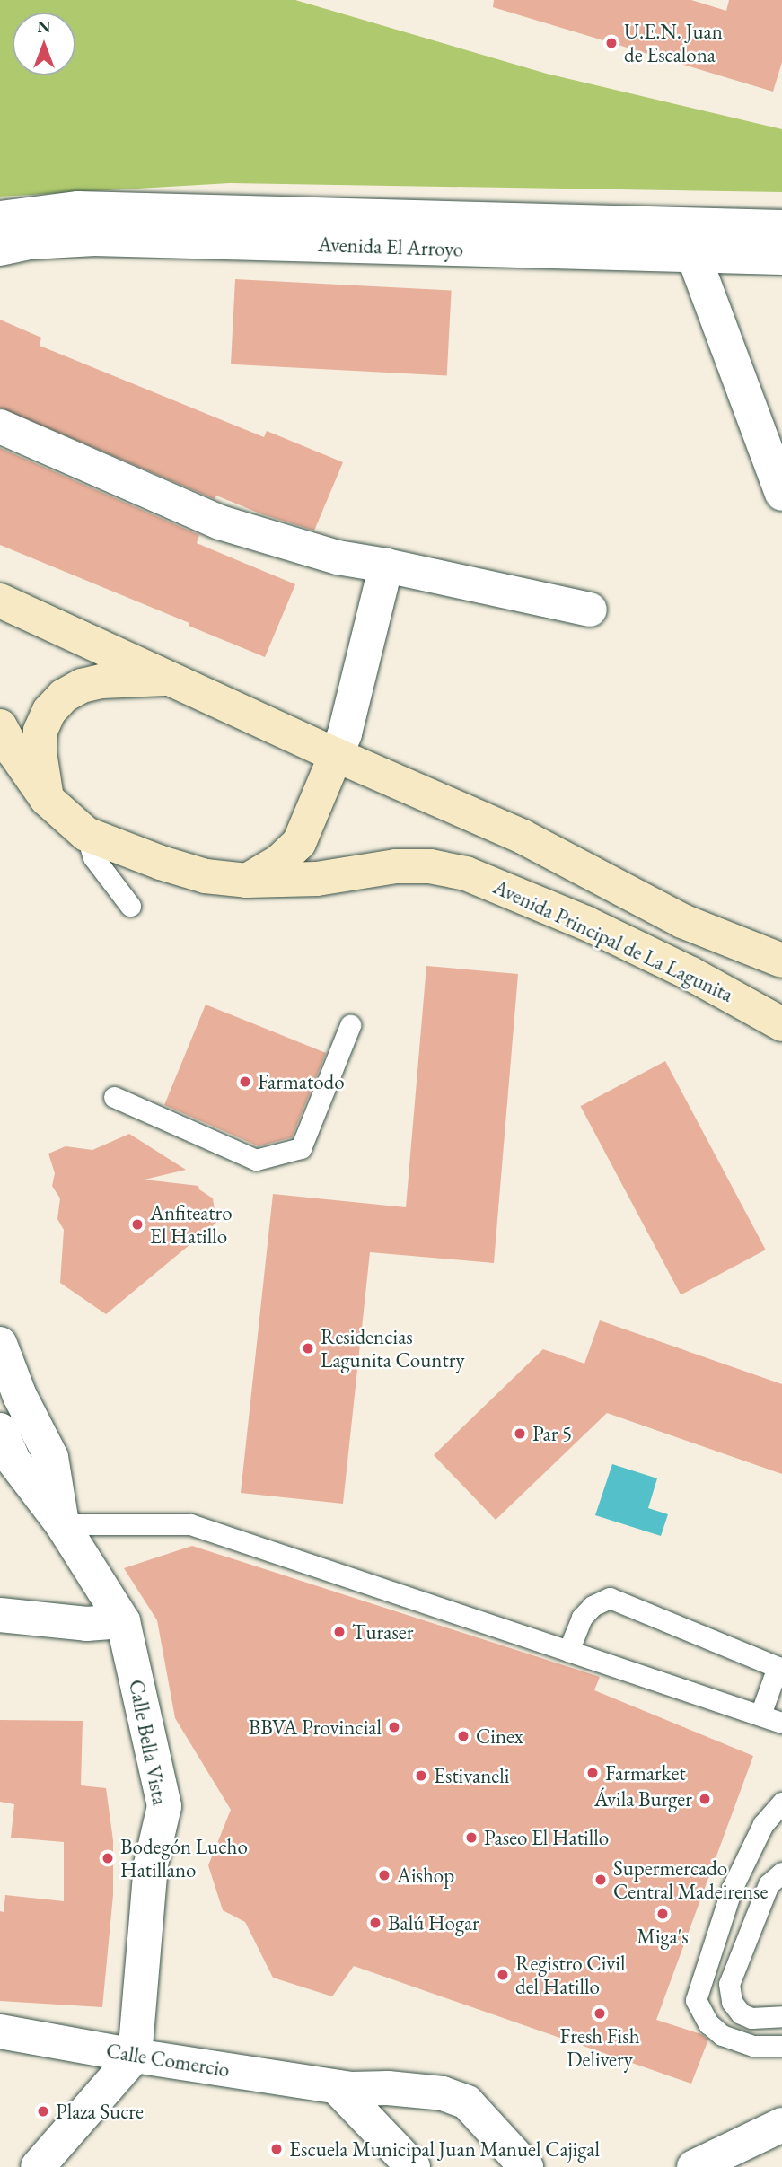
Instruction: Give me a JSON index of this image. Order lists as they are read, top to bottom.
{
  "streets": {
    "street": [
      "Avenida El Arroyo",
      "Avenida Principal de La Lagunita",
      "Calle Bella Vista",
      "Calle Comercio"
    ]
  },
  "crossings": [
    ["Calle Bella Vista", "Calle Comercio"]
  ],
  "places": [
    "U.E.N. Juan de Escalona",
    "Farmatodo",
    "Anfiteatro El Hatillo",
    "Residencias Lagunita Country",
    "Par 5",
    "Turaser",
    "BBVA Provincial",
    "Cinex",
    "Farmarket",
    "Estivaneli",
    "Ávila Burger",
    "Paseo El Hatillo",
    "Bodegón Lucho Hatillano",
    "Aishop",
    "Supermercado Central Madeirense",
    "Miga's",
    "Balú Hogar",
    "Registro Civil del Hatillo",
    "Fresh Fish Delivery",
    "Plaza Sucre",
    "Escuela Municipal Juan Manuel Cajigal"
  ],
  "north": "top"
}
